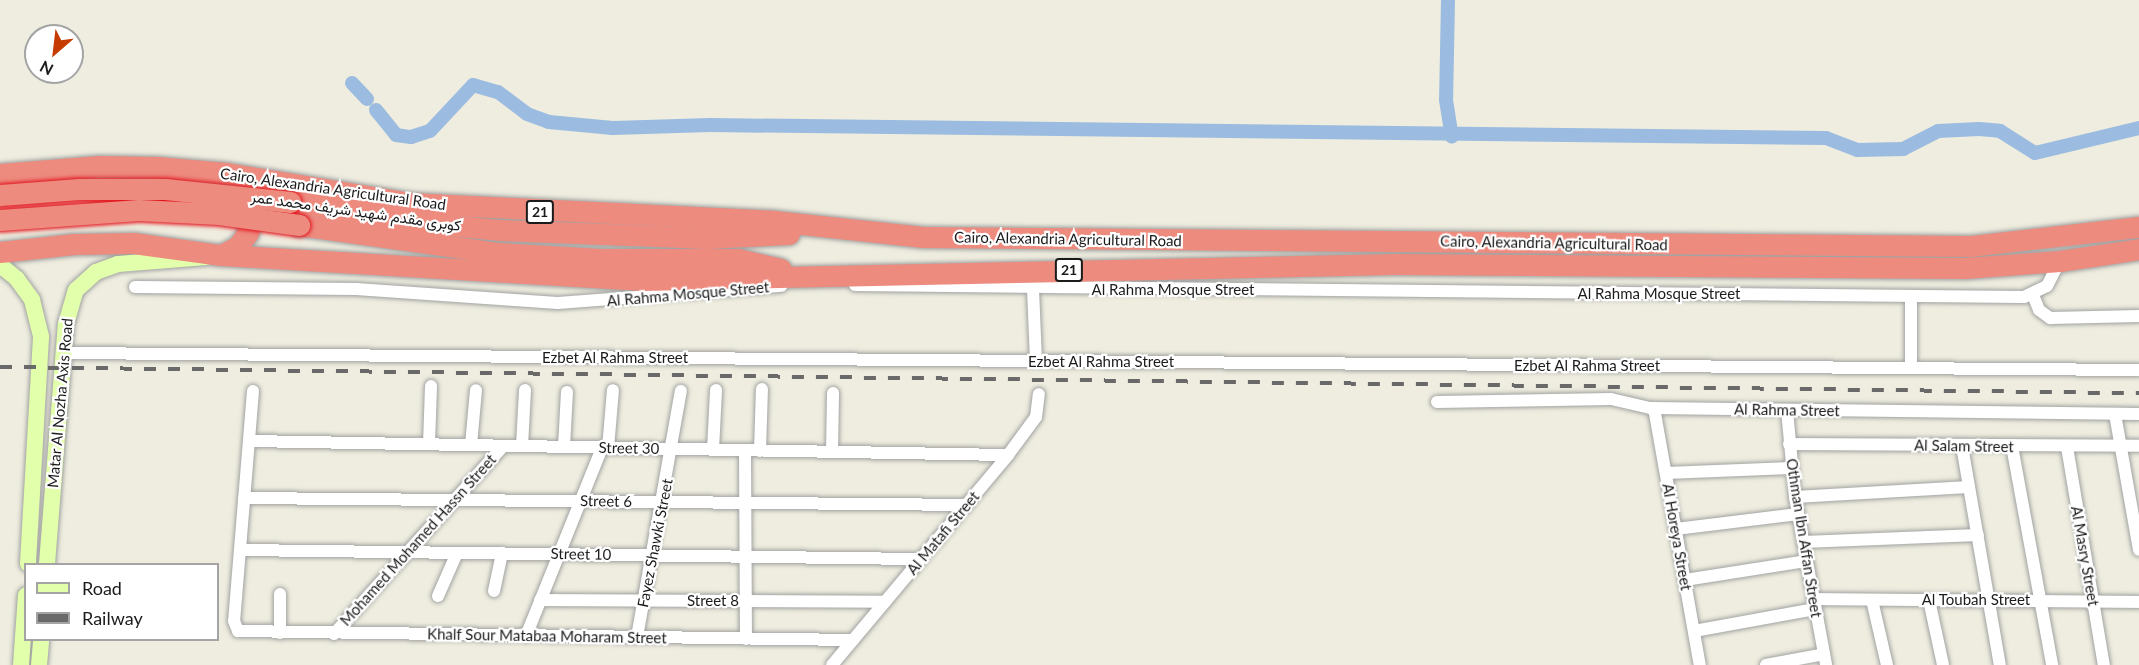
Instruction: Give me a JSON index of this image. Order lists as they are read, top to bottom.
{
  "streets": {
    "highway": ["Cairo, Alexandria Agricultural Road", "كوبرى مقدم شهيد شريف محمد عمر", "21"],
    "main road": ["Matar Al Nozha Axis Road"],
    "street": [
      "Al Rahma Mosque Street",
      "Ezbet Al Rahma Street",
      "Al Rahma Street",
      "Al Salam Street",
      "Street 30",
      "Street 6",
      "Al Matafi Street",
      "Al Horeya Street",
      "Othman Ibn Affan Street",
      "Mohamed Mohamed Hassn Street",
      "Fayez Shawki Street",
      "Street 10",
      "Al Masry Street",
      "Al Toubah Street",
      "Street 8",
      "Khalf Sour Matabaa Moharam Street"
    ]
  },
  "crossings": [
    ["Cairo, Alexandria Agricultural Road", "كوبرى مقدم شهيد شريف محمد عمر"],
    ["Cairo, Alexandria Agricultural Road", "Matar Al Nozha Axis Road"],
    ["Ezbet Al Rahma Street", "Matar Al Nozha Axis Road"],
    ["Al Rahma Street", "Al Horeya Street"],
    ["Al Rahma Street", "Othman Ibn Affan Street"],
    ["Al Salam Street", "Othman Ibn Affan Street"],
    ["Al Salam Street", "Al Masry Street"],
    ["Street 30", "Al Matafi Street"],
    ["Street 30", "Mohamed Mohamed Hassn Street"],
    ["Street 30", "Fayez Shawki Street"],
    ["Street 6", "Al Matafi Street"],
    ["Street 6", "Mohamed Mohamed Hassn Street"],
    ["Street 6", "Fayez Shawki Street"],
    ["Al Matafi Street", "Street 10"],
    ["Al Matafi Street", "Street 8"],
    ["Al Matafi Street", "Khalf Sour Matabaa Moharam Street"],
    ["Al Horeya Street", "Al Toubah Street"],
    ["Othman Ibn Affan Street", "Al Toubah Street"],
    ["Mohamed Mohamed Hassn Street", "Street 10"],
    ["Mohamed Mohamed Hassn Street", "Khalf Sour Matabaa Moharam Street"],
    ["Fayez Shawki Street", "Street 10"],
    ["Fayez Shawki Street", "Street 8"],
    ["Fayez Shawki Street", "Khalf Sour Matabaa Moharam Street"],
    ["Street 10", "Khalf Sour Matabaa Moharam Street"],
    ["Al Masry Street", "Al Toubah Street"]
  ],
  "legend": ["Road", "Railway"],
  "north": "bottom left"
}
